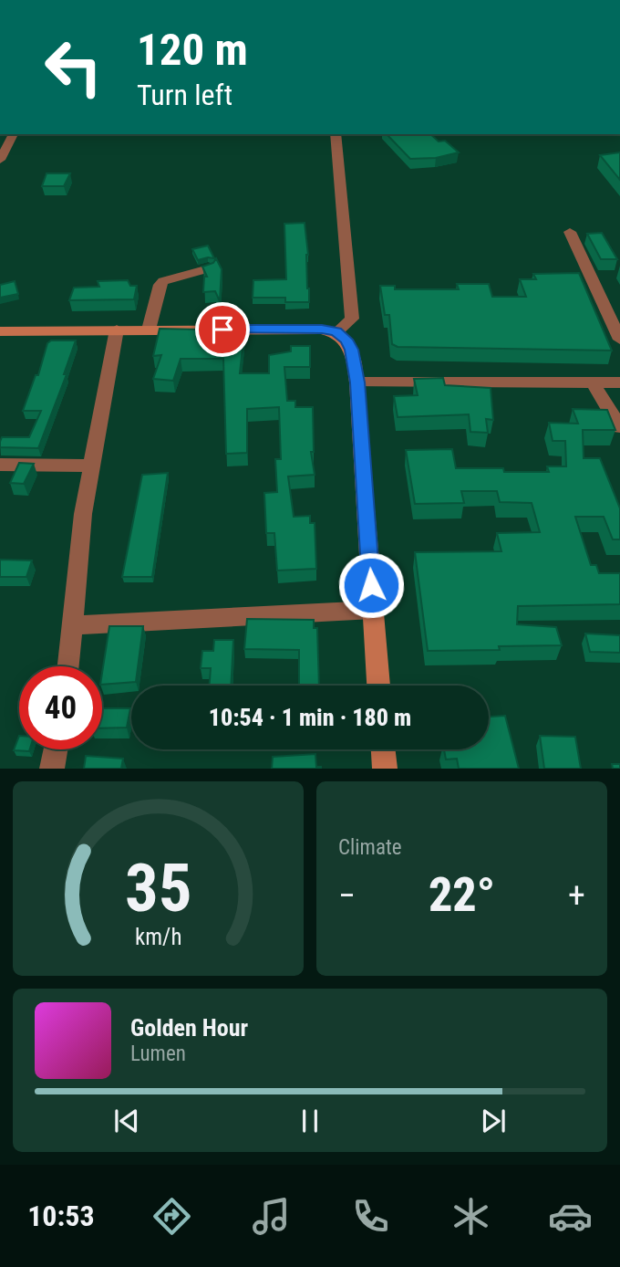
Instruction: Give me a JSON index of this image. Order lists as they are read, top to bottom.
{
  "page": {
    "turn": ["120 m", "Turn left"],
    "limit": "40",
    "trip": "10:54 · 1 min · 180 m",
    "tile": "Climate",
    "heat": ["−", "22°", "+"],
    "song": ["Golden Hour", "Lumen"],
    "tabs": "10:53",
    "gauge": ["35", "km/h"]
  }
}
